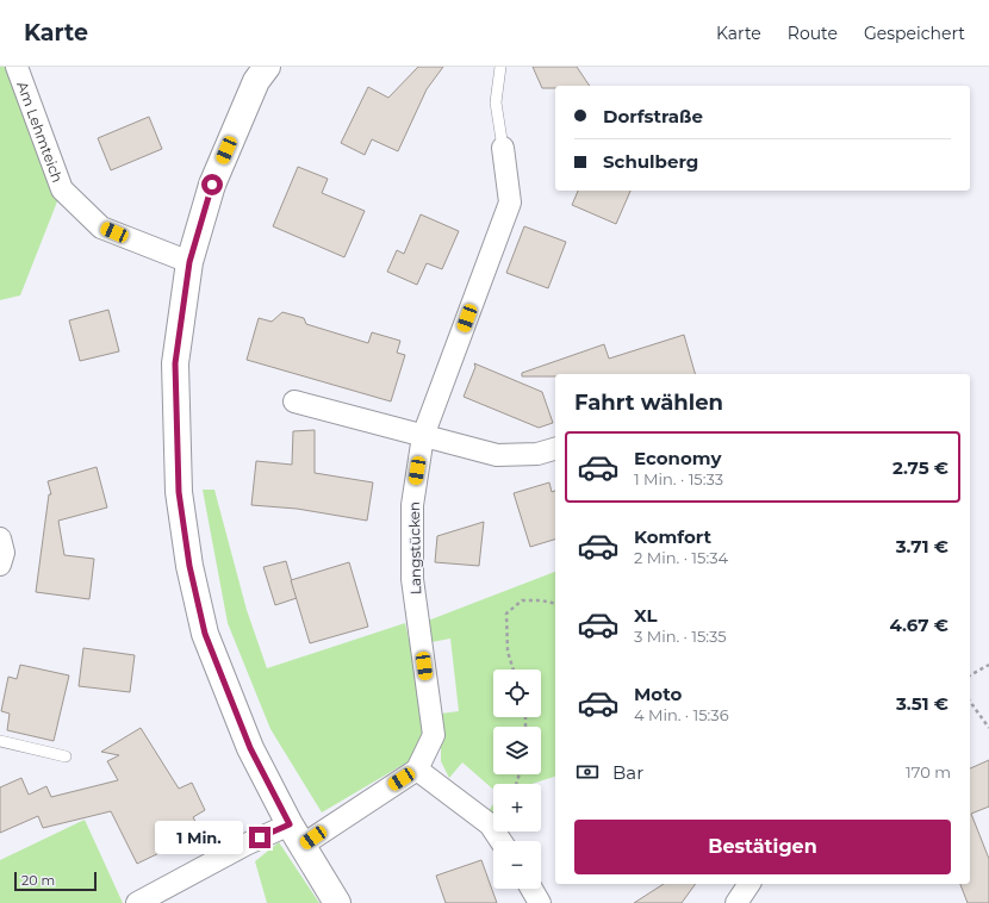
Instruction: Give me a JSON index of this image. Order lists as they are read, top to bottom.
{
  "streets": {
    "street": ["Am Lehmteich", "Langstücken"]
  },
  "scale_bar": "20 m",
  "page": {
    "header": "Karte",
    "nav": ["Karte", "Route", "Gespeichert"],
    "banner": ["Dorfstraße", "Schulberg"],
    "heading": "Fahrt wählen",
    "list": [
      {
        "name": "Economy",
        "note": "1 Min. · 15:33",
        "value": "2.75 €"
      },
      {
        "name": "Komfort",
        "note": "2 Min. · 15:34",
        "value": "3.71 €"
      },
      {
        "name": "XL",
        "note": "3 Min. · 15:35",
        "value": "4.67 €"
      },
      {
        "name": "Moto",
        "note": "4 Min. · 15:36",
        "value": "3.51 €"
      }
    ],
    "map_buttons": ["+", "−"],
    "pay": ["Bar", "170 m"],
    "buttons": "Bestätigen",
    "bubble": "1 Min.",
    "scale": "20 m"
  }
}
